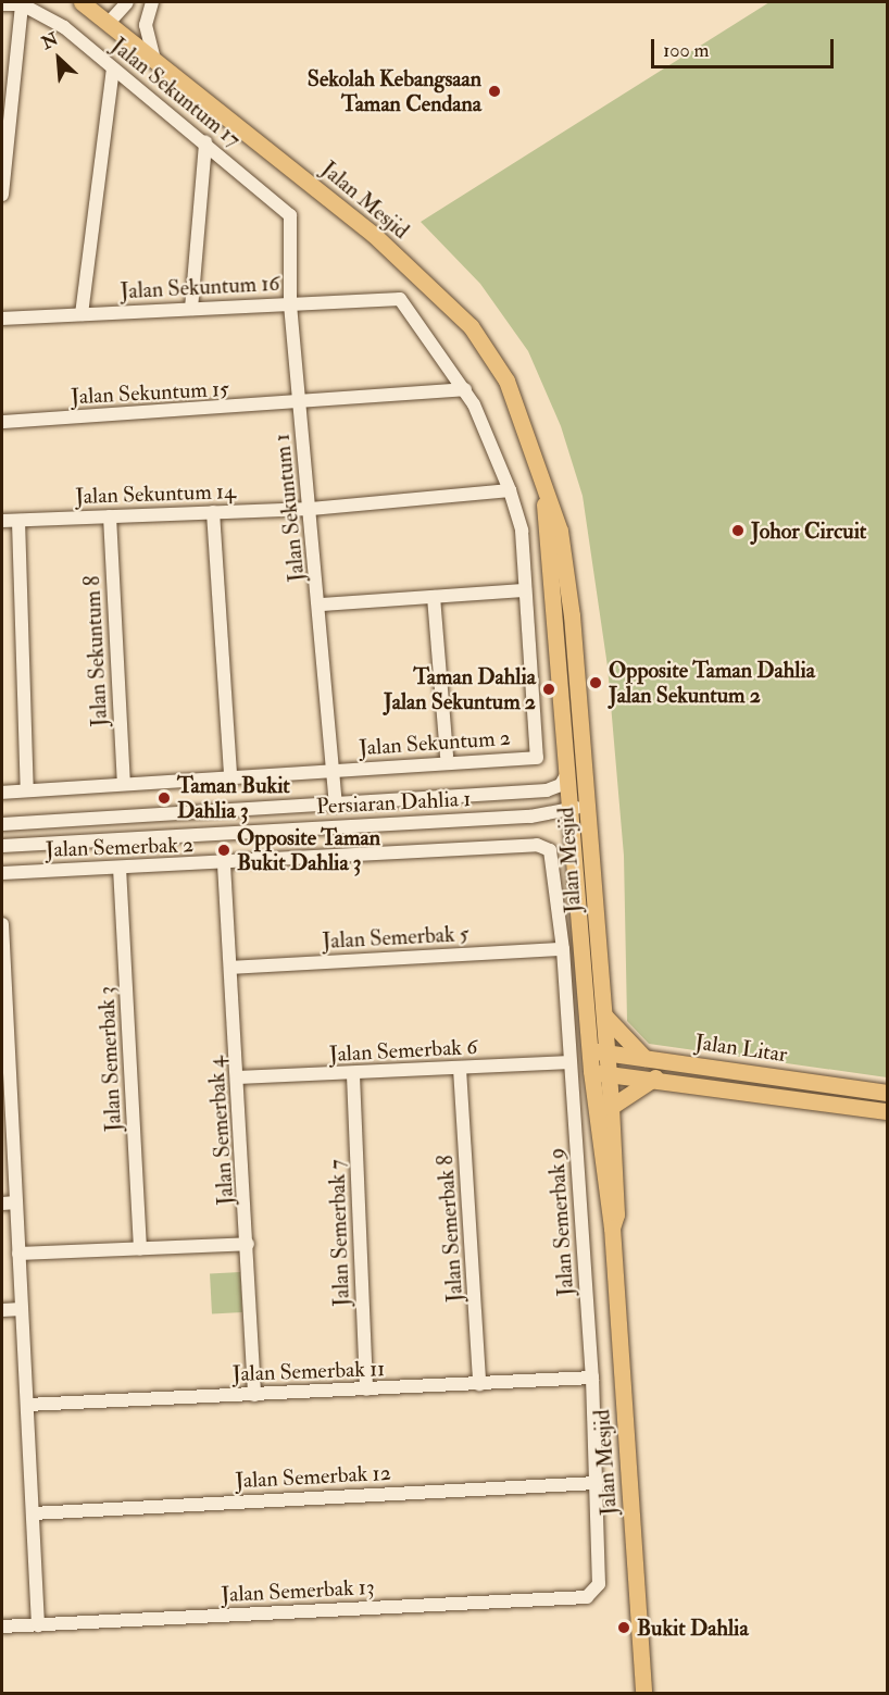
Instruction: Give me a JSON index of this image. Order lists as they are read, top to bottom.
{
  "streets": {
    "main road": ["Jalan Mesjid", "Jalan Litar"],
    "street": [
      "Jalan Sekuntum 17",
      "Jalan Sekuntum 16",
      "Jalan Sekuntum 15",
      "Jalan Sekuntum 14",
      "Jalan Sekuntum 1",
      "Jalan Sekuntum 8",
      "Jalan Sekuntum 2",
      "Persiaran Dahlia 1",
      "Jalan Semerbak 2",
      "Jalan Semerbak 5",
      "Jalan Semerbak 6",
      "Jalan Semerbak 3",
      "Jalan Semerbak 4",
      "Jalan Semerbak 9",
      "Jalan Semerbak 8",
      "Jalan Semerbak 7",
      "Jalan Semerbak 11",
      "Jalan Semerbak 12",
      "Jalan Semerbak 13"
    ]
  },
  "crossings": [
    ["Jalan Sekuntum 17", "Jalan Sekuntum 1"],
    ["Jalan Mesjid", "Persiaran Dahlia 1"],
    ["Jalan Mesjid", "Jalan Litar"],
    ["Jalan Sekuntum 16", "Jalan Sekuntum 1"],
    ["Jalan Sekuntum 16", "Jalan Sekuntum 2"],
    ["Jalan Sekuntum 15", "Jalan Sekuntum 1"],
    ["Jalan Sekuntum 15", "Jalan Sekuntum 2"],
    ["Jalan Sekuntum 14", "Jalan Sekuntum 1"],
    ["Jalan Sekuntum 14", "Jalan Sekuntum 8"],
    ["Jalan Sekuntum 14", "Jalan Sekuntum 2"],
    ["Jalan Sekuntum 1", "Jalan Sekuntum 2"],
    ["Jalan Sekuntum 1", "Persiaran Dahlia 1"],
    ["Jalan Sekuntum 8", "Jalan Sekuntum 2"],
    ["Jalan Semerbak 2", "Jalan Semerbak 3"],
    ["Jalan Semerbak 2", "Jalan Semerbak 4"],
    ["Jalan Semerbak 2", "Jalan Semerbak 9"],
    ["Jalan Semerbak 5", "Jalan Semerbak 4"],
    ["Jalan Semerbak 5", "Jalan Semerbak 9"],
    ["Jalan Semerbak 6", "Jalan Semerbak 4"],
    ["Jalan Semerbak 6", "Jalan Semerbak 9"],
    ["Jalan Semerbak 6", "Jalan Semerbak 8"],
    ["Jalan Semerbak 6", "Jalan Semerbak 7"],
    ["Jalan Semerbak 4", "Jalan Semerbak 11"],
    ["Jalan Semerbak 9", "Jalan Semerbak 11"],
    ["Jalan Semerbak 9", "Jalan Semerbak 12"],
    ["Jalan Semerbak 9", "Jalan Semerbak 13"],
    ["Jalan Semerbak 8", "Jalan Semerbak 11"],
    ["Jalan Semerbak 7", "Jalan Semerbak 11"]
  ],
  "places": [
    "Sekolah Kebangsaan Taman Cendana",
    "Johor Circuit",
    "Opposite Taman Dahlia Jalan Sekuntum 2",
    "Taman Dahlia Jalan Sekuntum 2",
    "Taman Bukit Dahlia 3",
    "Opposite Taman Bukit Dahlia 3",
    "Bukit Dahlia"
  ],
  "scale_bar": "100 m",
  "north": "top left"
}
